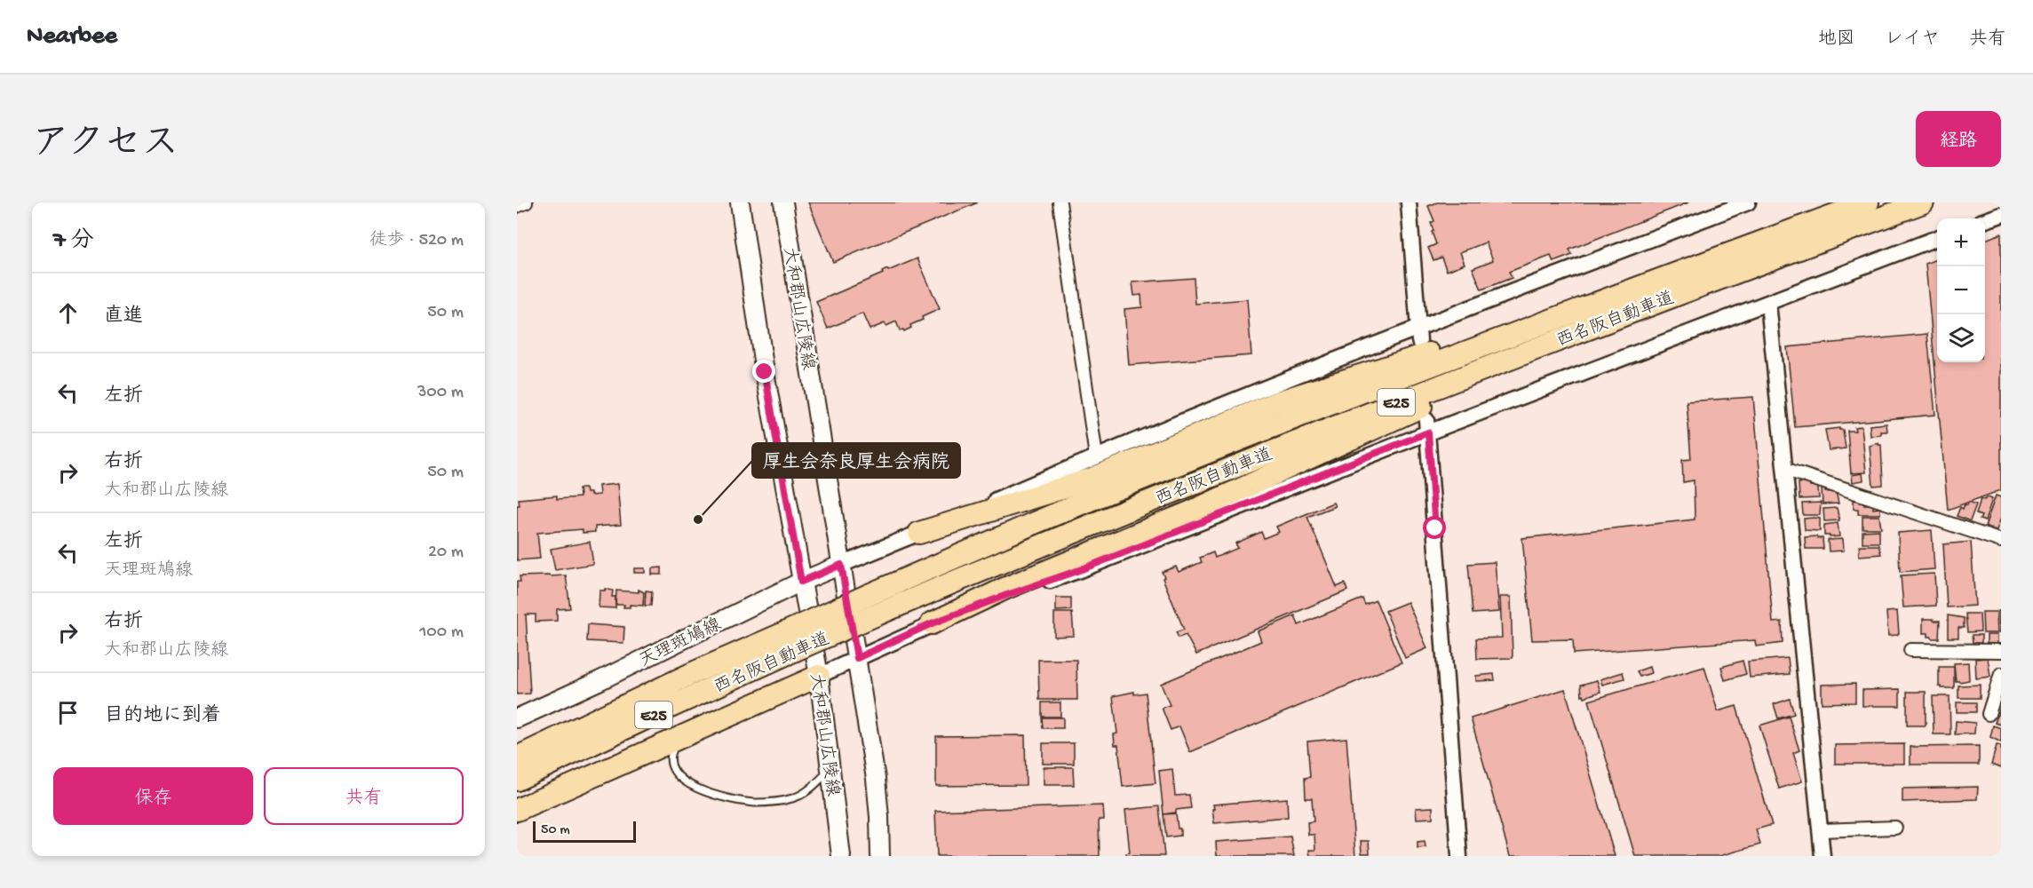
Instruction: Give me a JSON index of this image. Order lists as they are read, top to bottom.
{
  "streets": {
    "highway": ["西名阪自動車道", "E25"],
    "main road": ["大和郡山広陵線", "天理斑鳩線"]
  },
  "crossings": [
    ["大和郡山広陵線", "天理斑鳩線"]
  ],
  "places": ["厚生会奈良厚生会病院"],
  "scale_bar": "50 m",
  "page": {
    "header": "Nearbee",
    "nav": ["地図", "レイヤ", "共有"],
    "title": "アクセス",
    "buttons": [
      "経路",
      ["保存", "共有"]
    ],
    "heading": ["7 分", "徒歩 · 520 m"],
    "map_buttons": ["+", "−"],
    "list": [
      ["直進", "50 m"],
      ["左折", "300 m"],
      ["右折", "大和郡山広陵線", "50 m"],
      ["左折", "天理斑鳩線", "20 m"],
      ["右折", "大和郡山広陵線", "100 m"],
      "目的地に到着"
    ],
    "scale": "50 m"
  }
}
